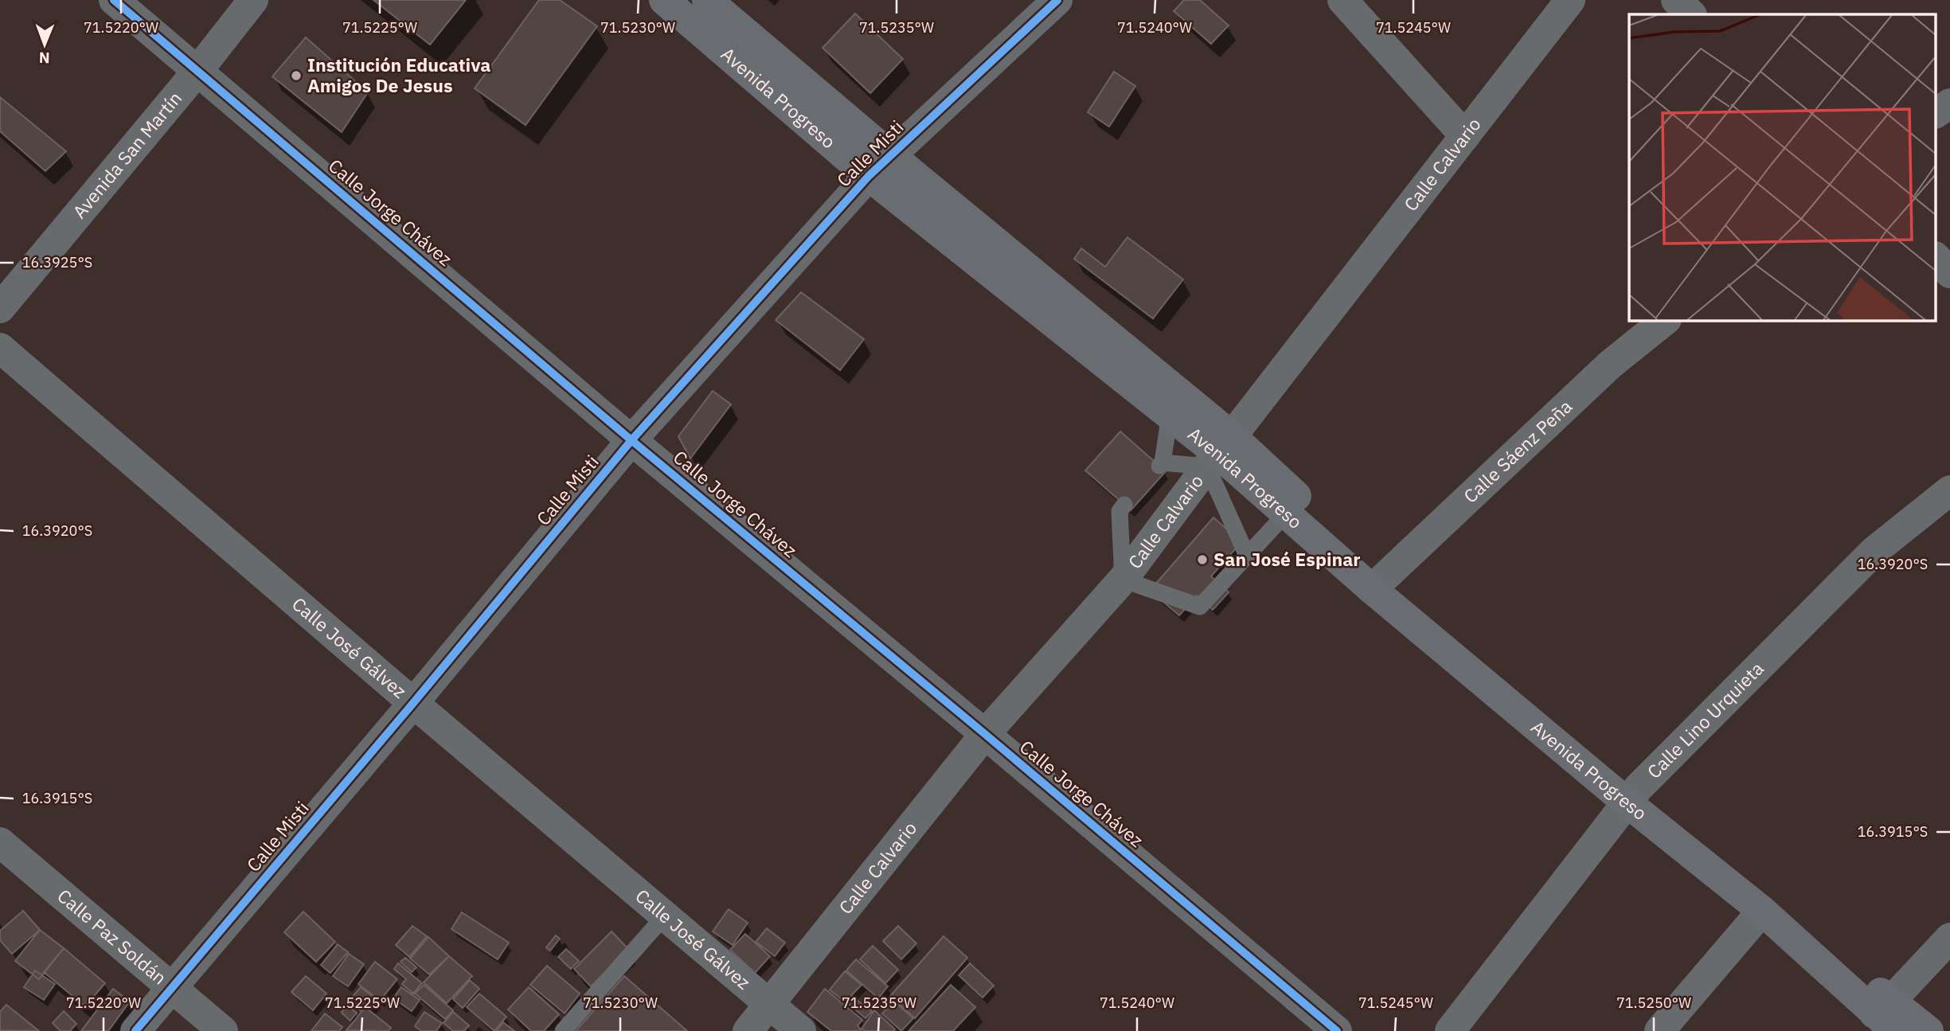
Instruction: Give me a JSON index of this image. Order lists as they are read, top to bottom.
{
  "streets": {
    "main road": ["Avenida Progreso"],
    "street": [
      "Calle Misti",
      "Avenida San Martín",
      "Calle Calvario",
      "Calle Jorge Chávez",
      "Calle Sáenz Peña",
      "Calle José Gálvez",
      "Calle Lino Urquieta",
      "Calle Paz Soldán"
    ]
  },
  "crossings": [
    ["Avenida Progreso", "Calle Misti"],
    ["Avenida Progreso", "Calle Calvario"],
    ["Avenida Progreso", "Calle Sáenz Peña"],
    ["Avenida Progreso", "Calle Lino Urquieta"],
    ["Calle Misti", "Calle Jorge Chávez"],
    ["Calle Misti", "Calle José Gálvez"],
    ["Calle Misti", "Calle Paz Soldán"],
    ["Avenida San Martín", "Calle Jorge Chávez"],
    ["Calle Calvario", "Calle Jorge Chávez"],
    ["Calle Calvario", "Calle José Gálvez"]
  ],
  "places": ["Institución Educativa Amigos De Jesus", "San José Espinar"],
  "north": "bottom",
  "coordinates": [
    "71.5220°W",
    "71.5225°W",
    "71.5230°W",
    "71.5235°W",
    "71.5240°W",
    "71.5245°W",
    "16.3925°S",
    "16.3920°S",
    "16.3915°S",
    "71.5250°W"
  ]
}
